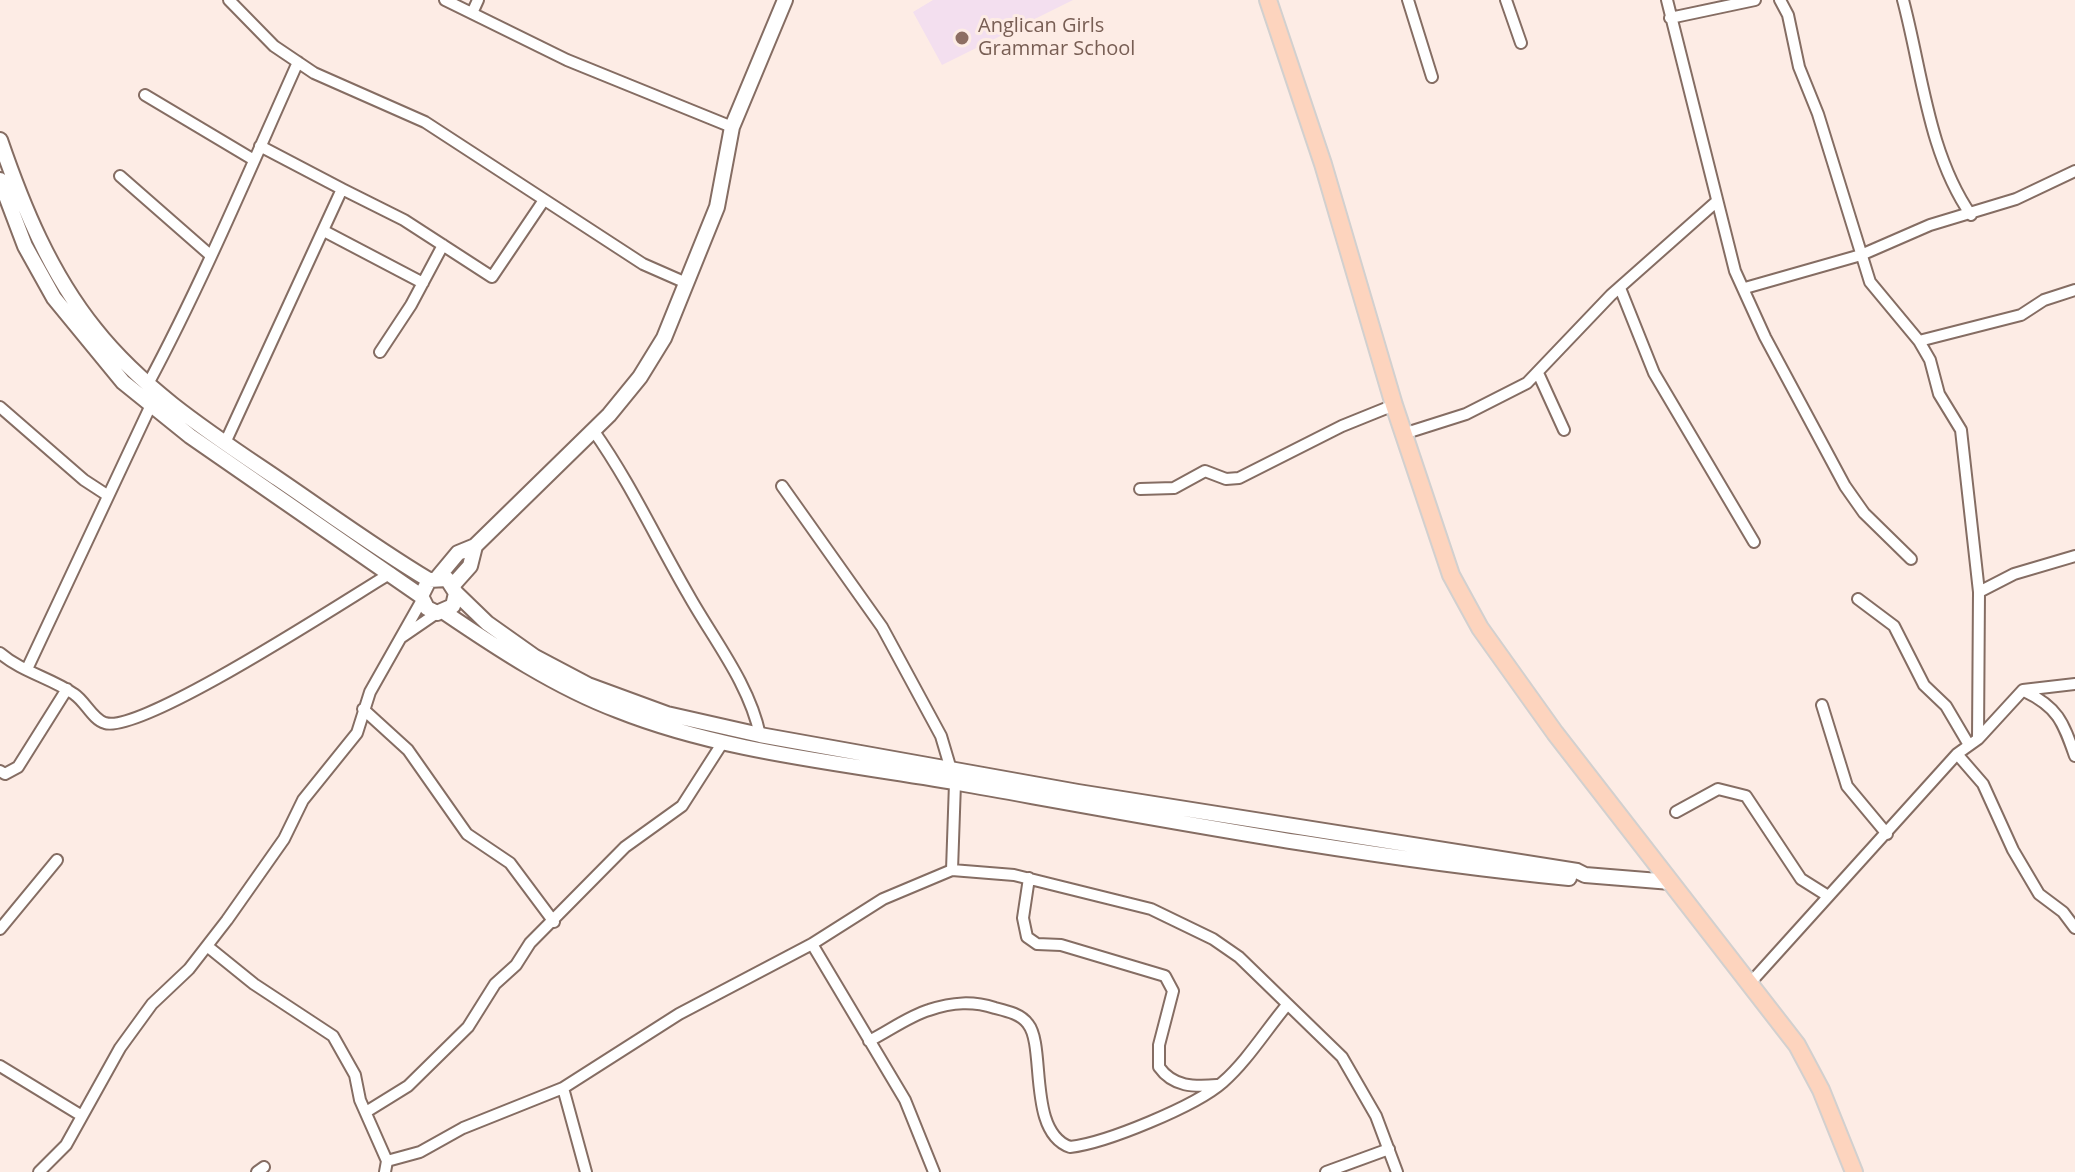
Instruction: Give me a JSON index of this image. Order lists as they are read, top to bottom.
{
  "places": ["Anglican Girls Grammar School"]
}
